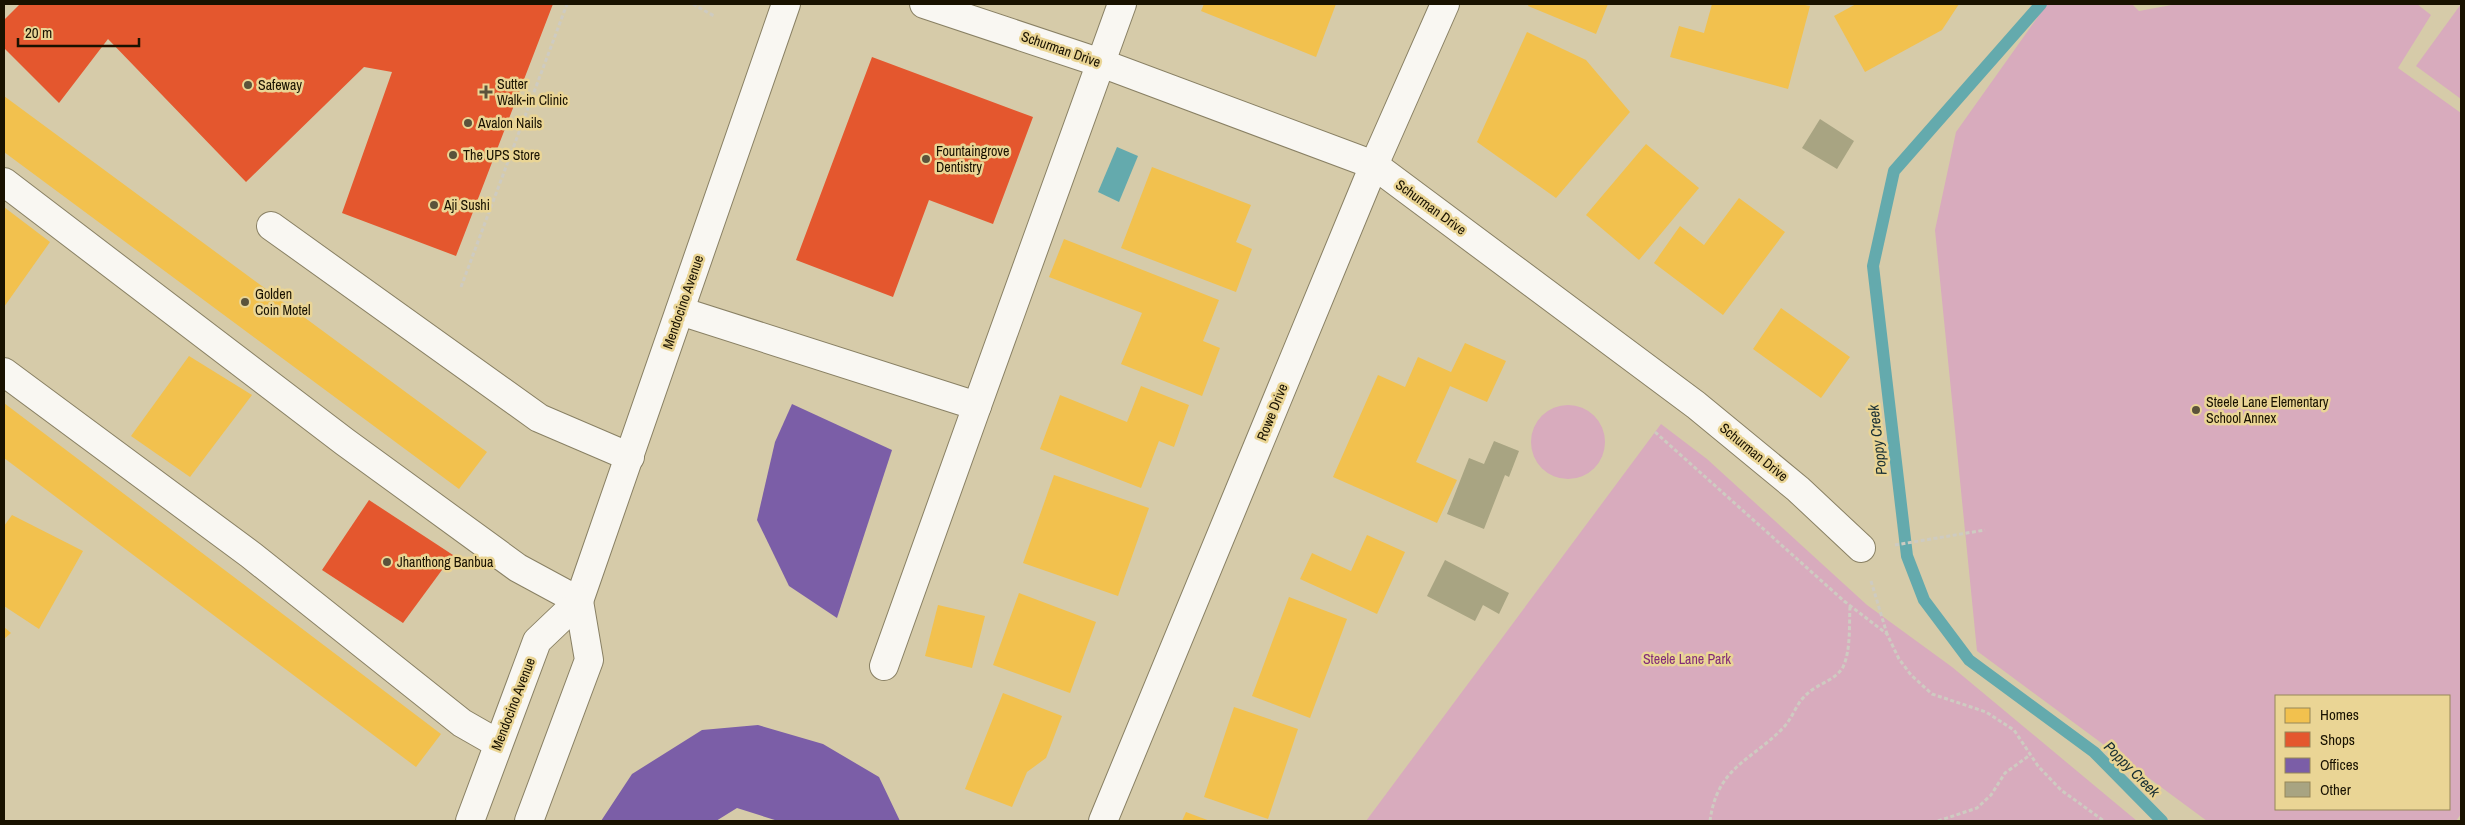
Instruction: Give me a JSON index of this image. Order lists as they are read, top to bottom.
{
  "streets": {
    "street": ["Schurman Drive", "Mendocino Avenue", "Rowe Drive"]
  },
  "crossings": [
    ["Schurman Drive", "Rowe Drive"]
  ],
  "water": ["Poppy Creek"],
  "parks": ["Steele Lane Park"],
  "places": {
    "other": [
      "Safeway",
      "Avalon Nails",
      "The UPS Store",
      "Fountaingrove Dentistry",
      "Aji Sushi",
      "Golden Coin Motel",
      "Steele Lane Elementary School Annex",
      "Jhanthong Banbua"
    ],
    "health": ["Sutter Walk-in Clinic"]
  },
  "legend": [
    "Homes",
    "Shops",
    "Offices",
    "Other"
  ],
  "scale_bar": "20 m"
}
